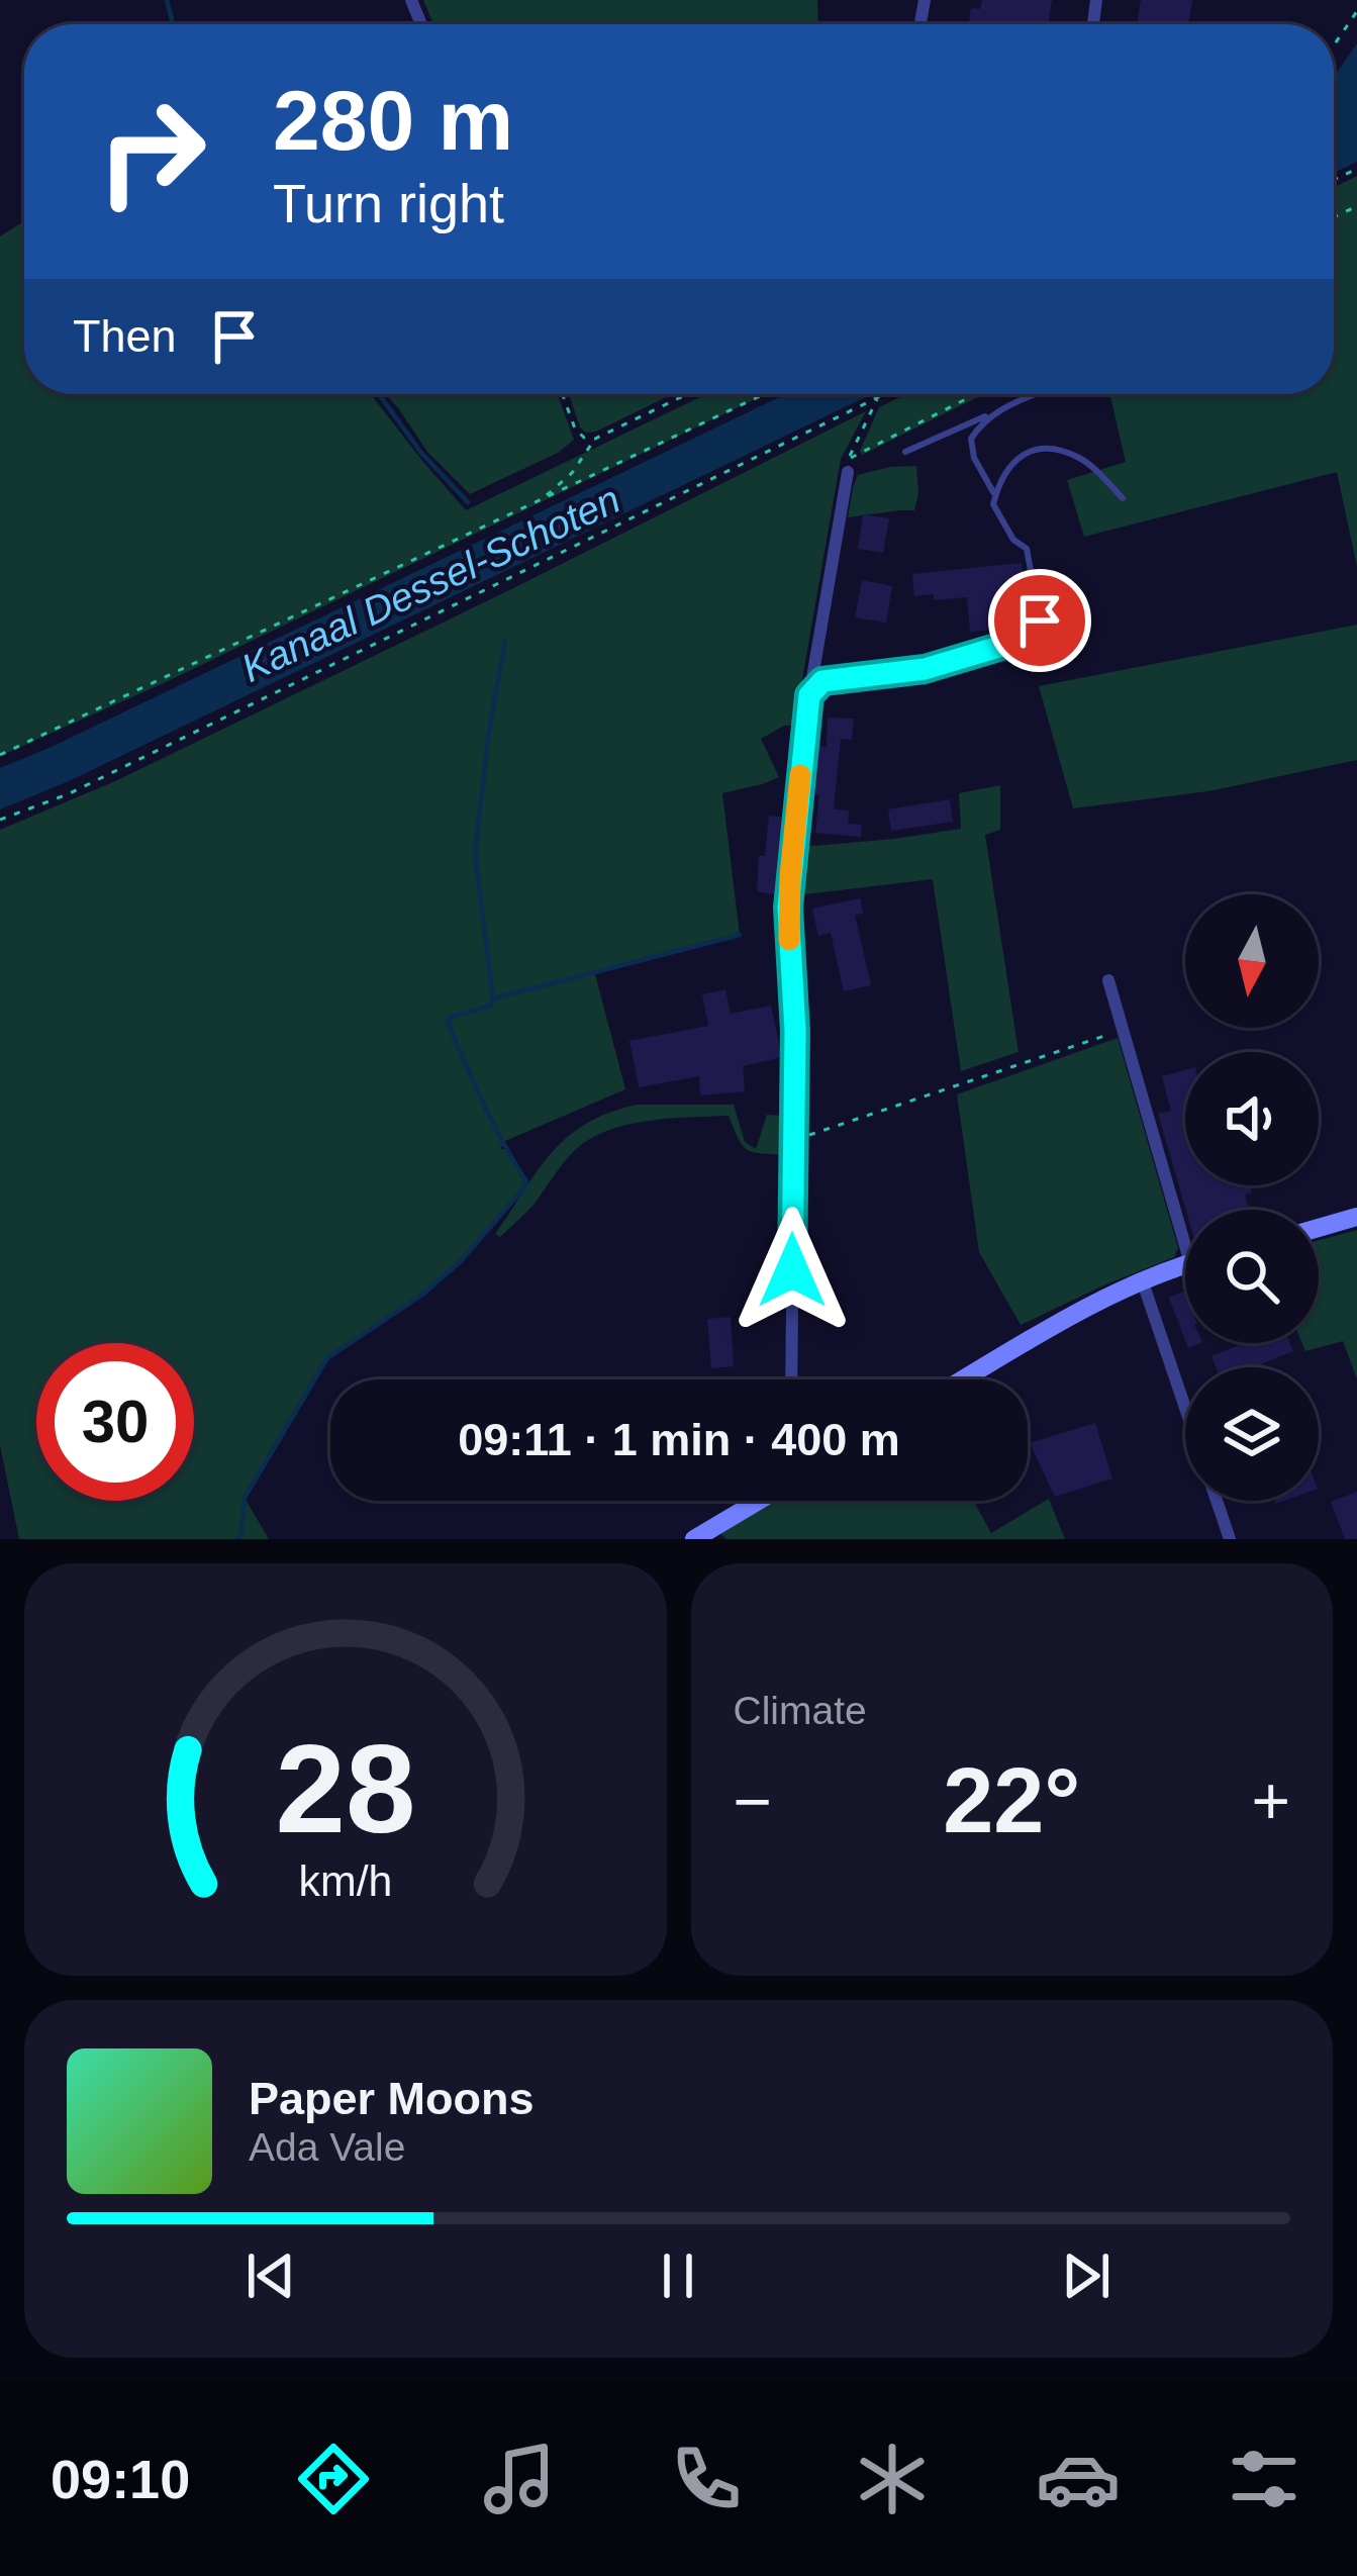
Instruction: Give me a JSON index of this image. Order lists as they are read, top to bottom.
{
  "water": ["Kanaal Dessel-Schoten"],
  "north": "bottom",
  "page": {
    "turn": ["280 m", "Turn right"],
    "then": "Then",
    "limit": "30",
    "trip": "09:11 · 1 min · 400 m",
    "tile": "Climate",
    "heat": ["−", "22°", "+"],
    "song": ["Paper Moons", "Ada Vale"],
    "tabs": "09:10",
    "gauge": ["28", "km/h"]
  }
}
